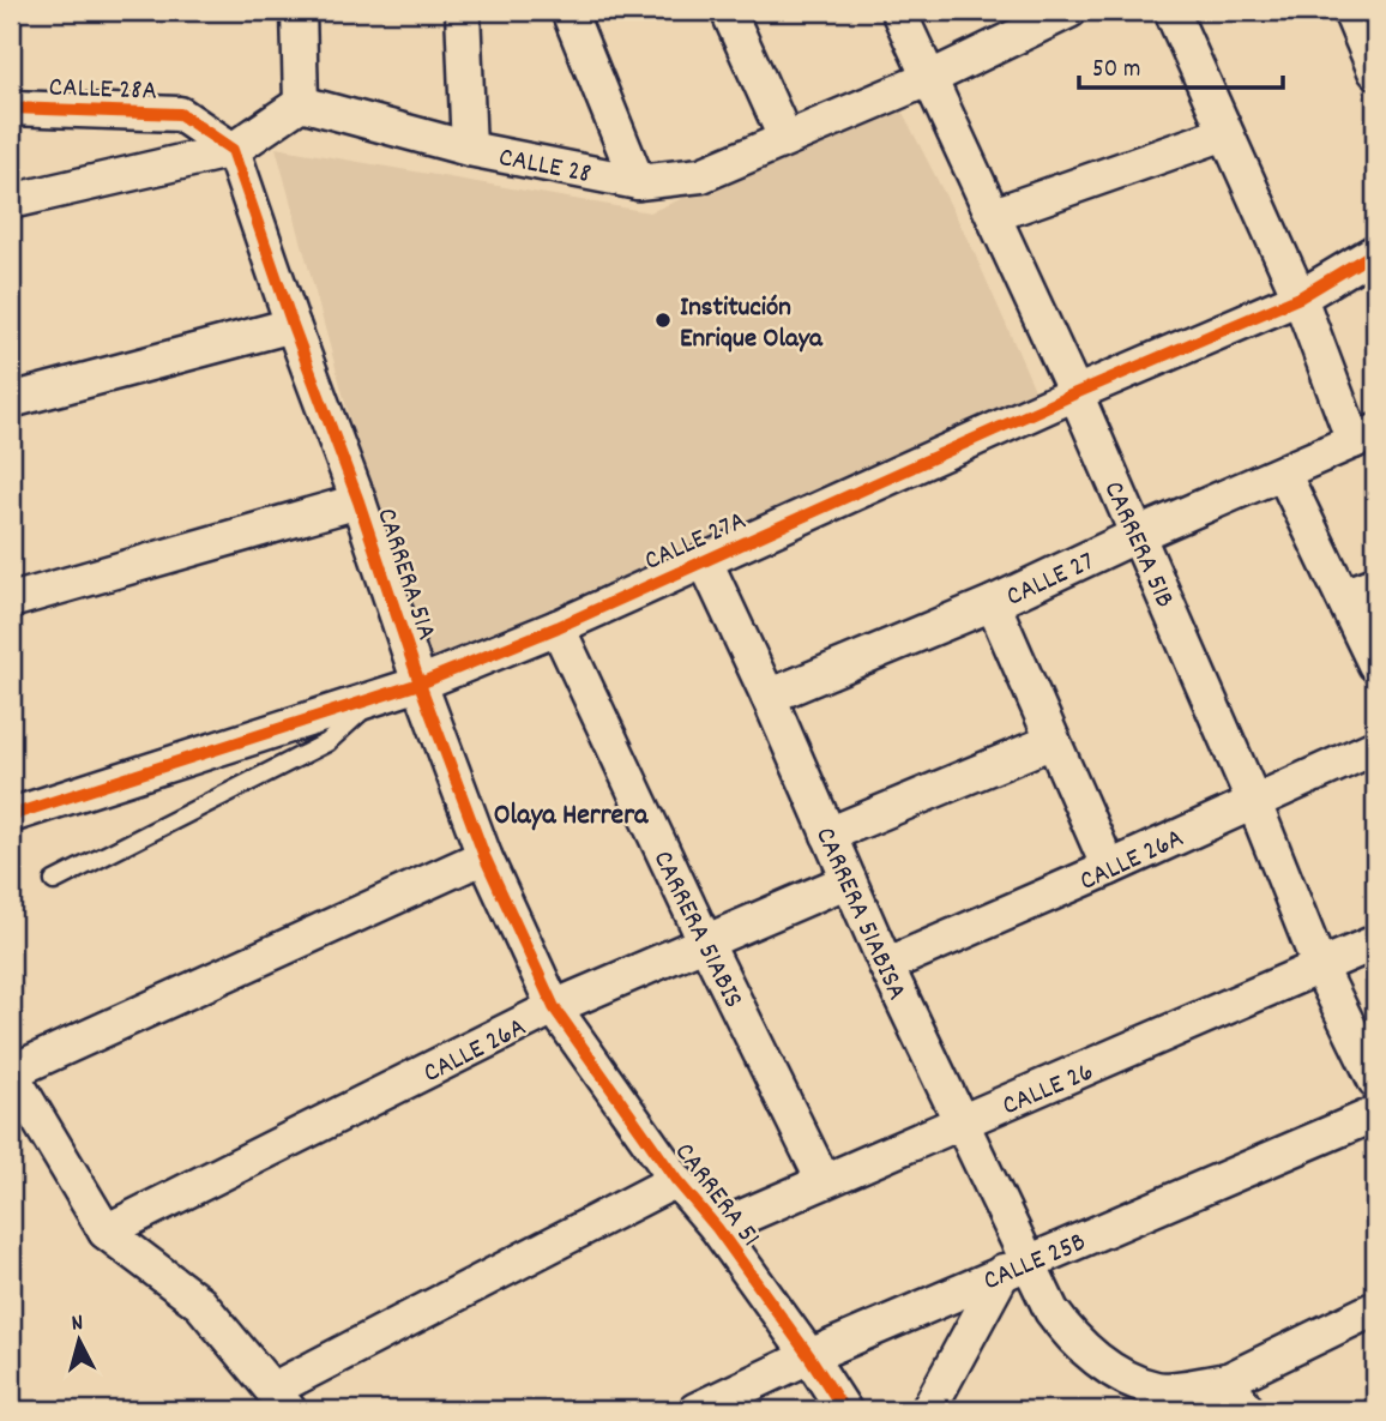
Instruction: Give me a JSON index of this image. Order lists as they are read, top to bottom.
{
  "streets": {
    "street": [
      "CALLE 28A",
      "CALLE 28",
      "CALLE 27A",
      "CARRERA 51B",
      "CARRERA 51A",
      "CALLE 27",
      "CALLE 26A",
      "CARRERA 51ABISA",
      "CARRERA 51ABIS",
      "CALLE 26",
      "CARRERA 51",
      "CALLE 25B"
    ]
  },
  "crossings": [
    ["CALLE 28A", "CARRERA 51A"],
    ["CALLE 28", "CARRERA 51B"],
    ["CALLE 27A", "CARRERA 51B"],
    ["CALLE 27A", "CARRERA 51A"],
    ["CALLE 27A", "CARRERA 51ABISA"],
    ["CALLE 27A", "CARRERA 51ABIS"],
    ["CARRERA 51B", "CALLE 27"],
    ["CARRERA 51B", "CALLE 26A"],
    ["CARRERA 51B", "CALLE 26"],
    ["CARRERA 51A", "CALLE 26A"],
    ["CARRERA 51A", "CARRERA 51"],
    ["CALLE 27", "CARRERA 51ABISA"],
    ["CALLE 26A", "CARRERA 51ABISA"],
    ["CALLE 26A", "CARRERA 51ABIS"],
    ["CALLE 26A", "CARRERA 51"],
    ["CARRERA 51ABISA", "CALLE 26"],
    ["CARRERA 51ABISA", "CALLE 25B"],
    ["CARRERA 51ABIS", "CALLE 26"],
    ["CALLE 26", "CARRERA 51"],
    ["CARRERA 51", "CALLE 25B"]
  ],
  "districts": ["Olaya Herrera"],
  "places": ["Institución Enrique Olaya"],
  "scale_bar": "50 m",
  "north": "top"
}
